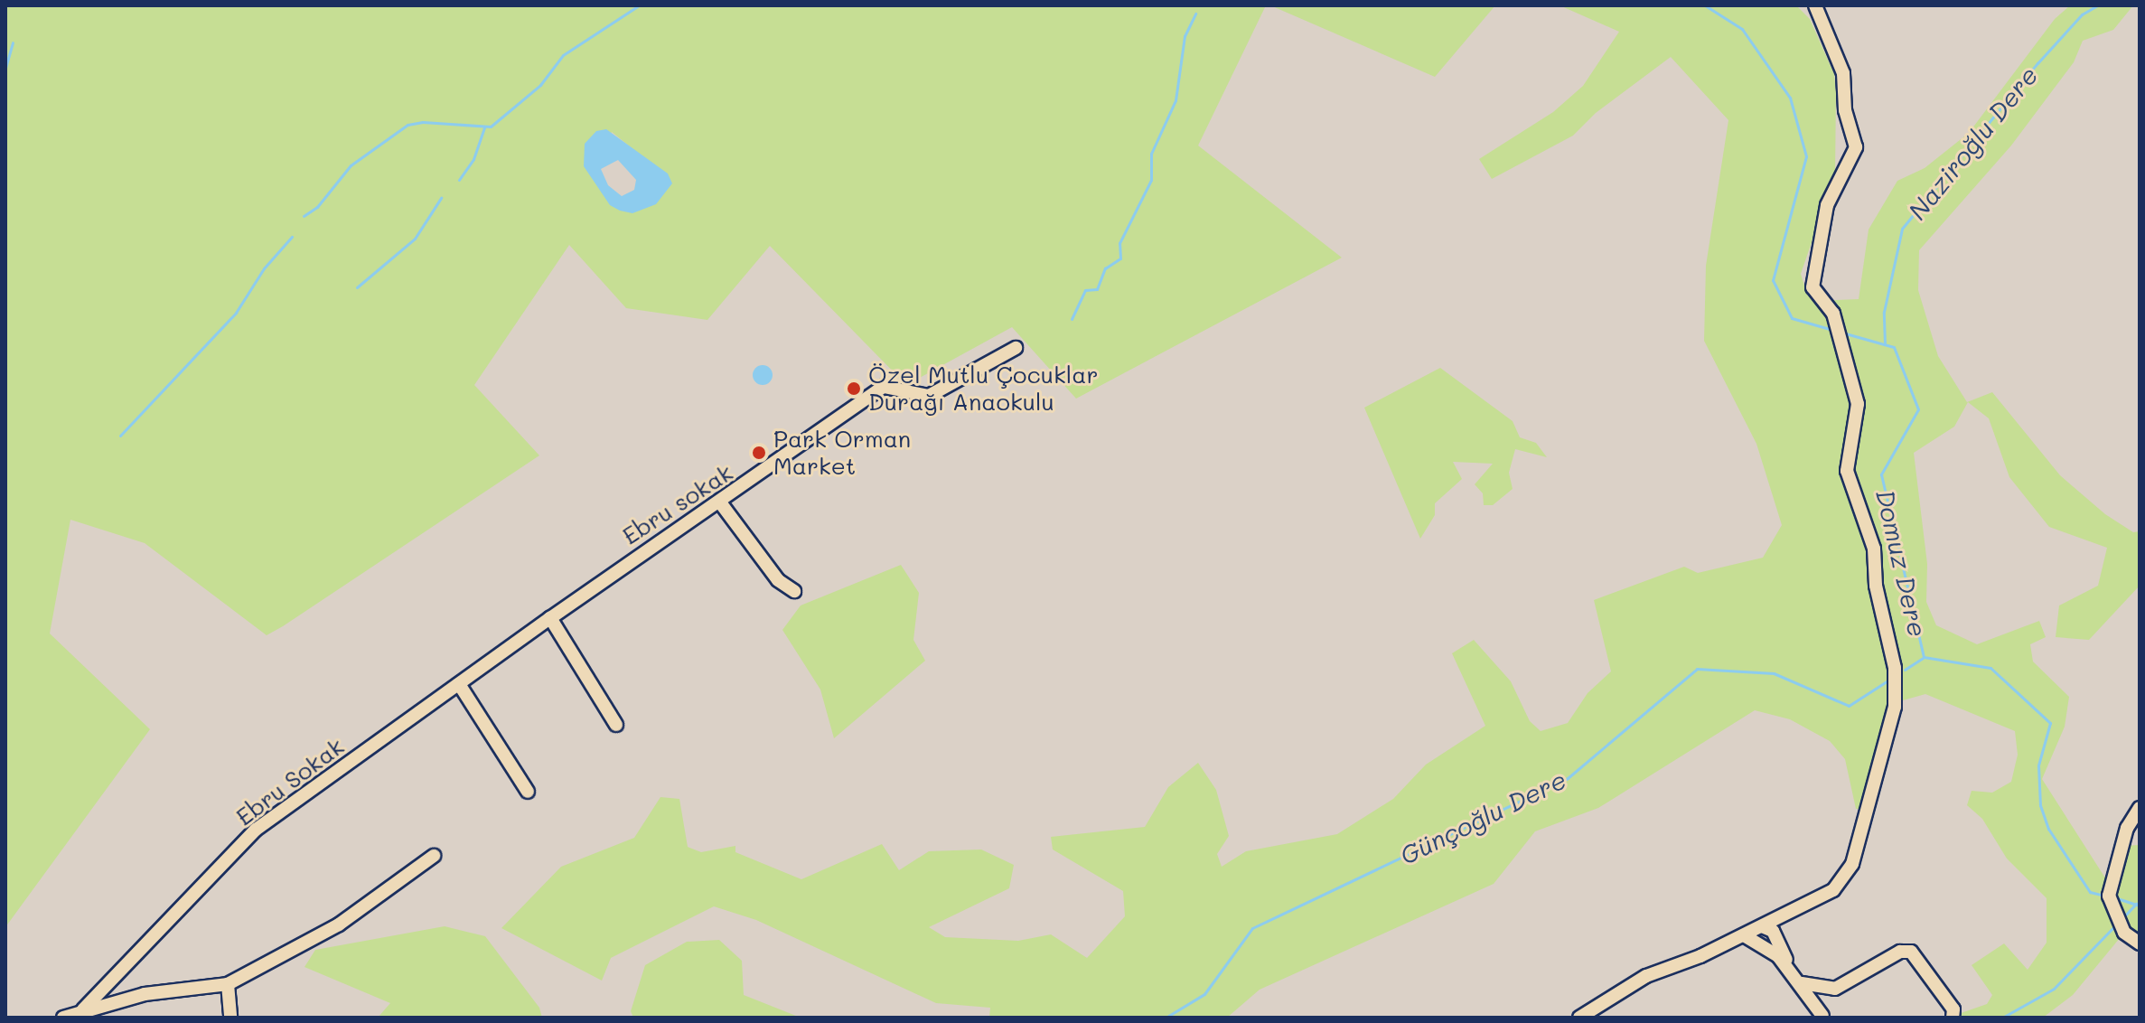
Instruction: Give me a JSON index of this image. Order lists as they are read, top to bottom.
{
  "streets": {
    "street": ["Ebru sokak", "Ebru Sokak"]
  },
  "crossings": [
    ["Ebru sokak", "Ebru Sokak"]
  ],
  "water": ["Naziroğlu Dere", "Domuz Dere", "Günçoğlu Dere"],
  "places": ["Özel Mutlu Çocuklar Durağı Anaokulu", "Park Orman Market"]
}
